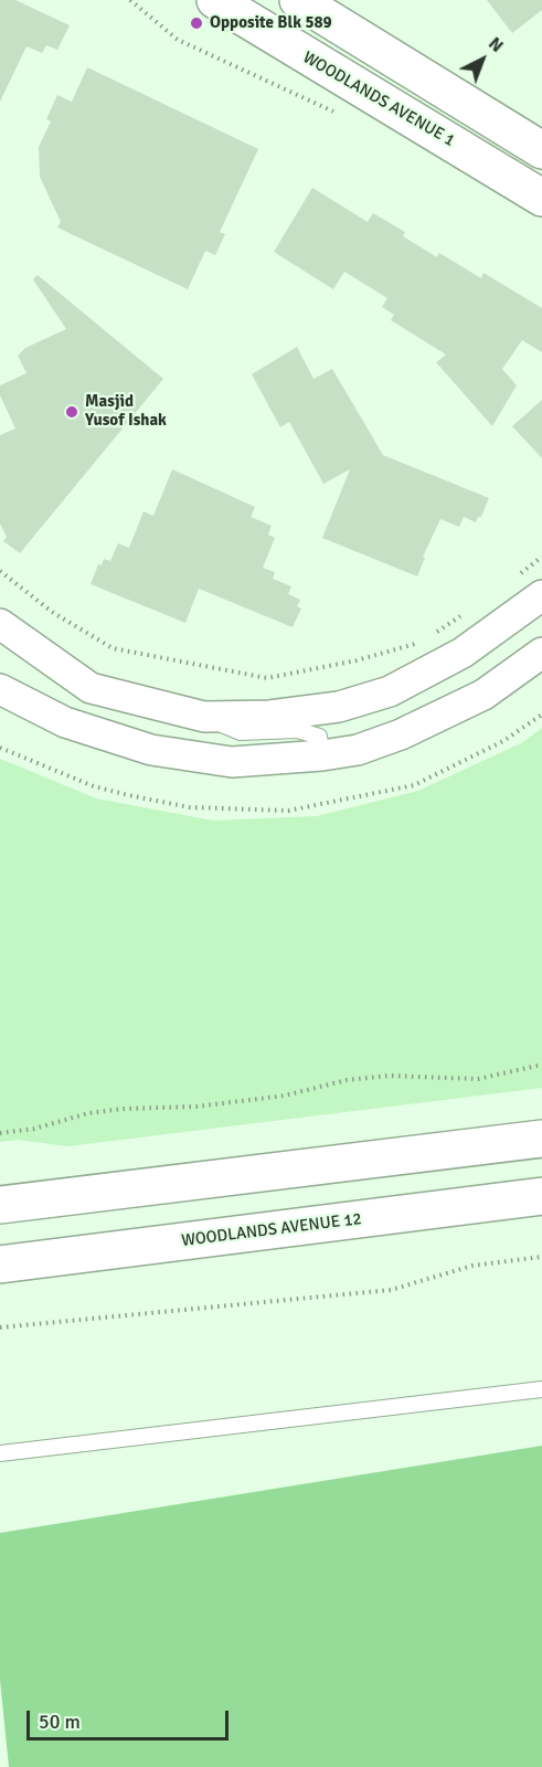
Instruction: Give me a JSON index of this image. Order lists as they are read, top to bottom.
{
  "streets": {
    "main road": ["WOODLANDS AVENUE 1", "WOODLANDS AVENUE 12"]
  },
  "places": ["Opposite Blk 589", "Masjid Yusof Ishak"],
  "scale_bar": "50 m",
  "north": "top right"
}
